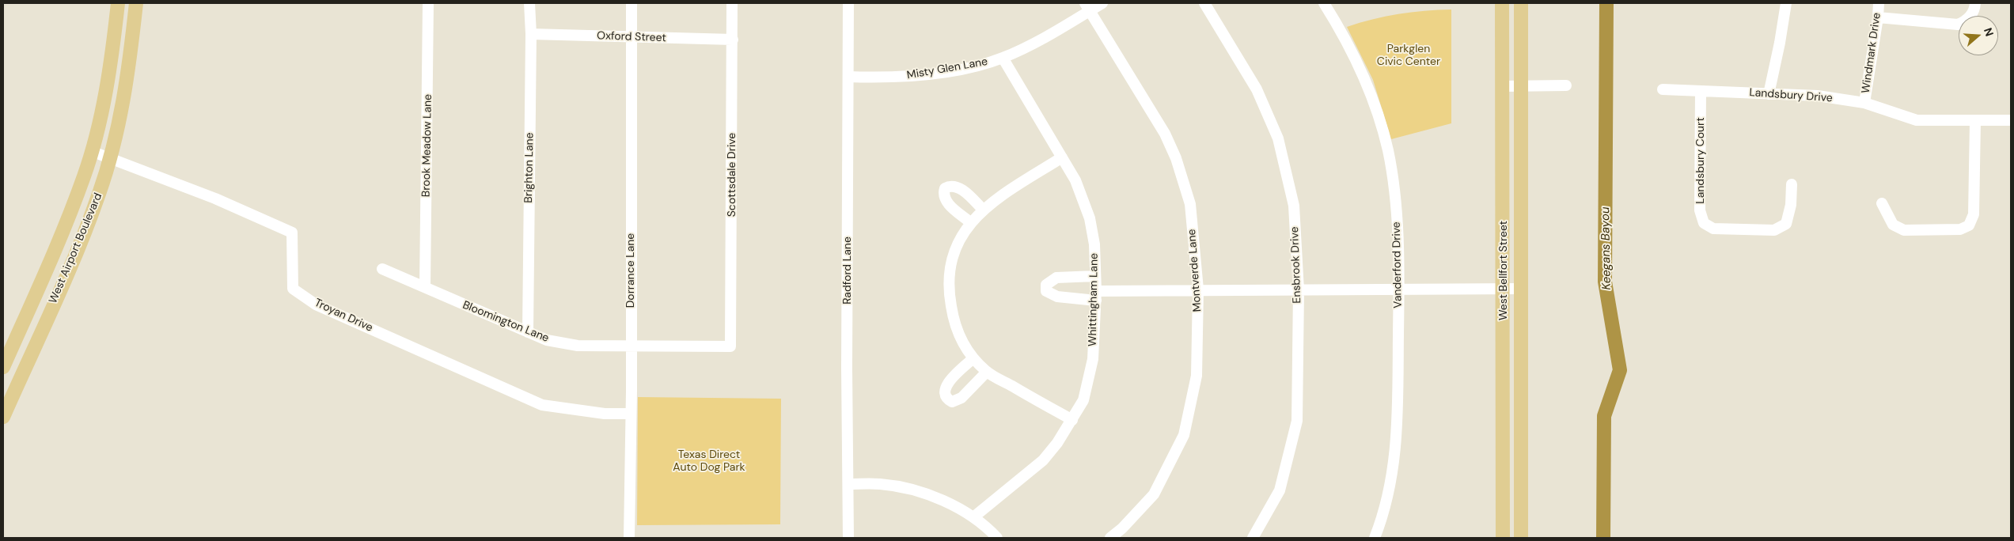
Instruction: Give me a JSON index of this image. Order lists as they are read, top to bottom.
{
  "streets": {
    "main road": ["West Airport Boulevard", "West Bellfort Street"],
    "street": [
      "Oxford Street",
      "Windmark Drive",
      "Misty Glen Lane",
      "Landsbury Drive",
      "Brook Meadow Lane",
      "Landsbury Court",
      "Brighton Lane",
      "Scottsdale Drive",
      "Ensbrook Drive",
      "Vanderford Drive",
      "Dorrance Lane",
      "Radford Lane",
      "Montverde Lane",
      "Whittingham Lane",
      "Troyan Drive",
      "Bloomington Lane"
    ]
  },
  "crossings": [
    ["Oxford Street", "Brighton Lane"],
    ["Oxford Street", "Scottsdale Drive"],
    ["Oxford Street", "Dorrance Lane"],
    ["Windmark Drive", "Landsbury Drive"],
    ["Misty Glen Lane", "Radford Lane"],
    ["Misty Glen Lane", "Montverde Lane"],
    ["Misty Glen Lane", "Whittingham Lane"],
    ["Landsbury Drive", "Landsbury Court"],
    ["Brook Meadow Lane", "Bloomington Lane"],
    ["Brighton Lane", "Bloomington Lane"],
    ["Scottsdale Drive", "Bloomington Lane"],
    ["West Airport Boulevard", "Troyan Drive"],
    ["Dorrance Lane", "Troyan Drive"],
    ["Dorrance Lane", "Bloomington Lane"]
  ],
  "water": ["Keegans Bayou"],
  "parks": ["Parkglen Civic Center", "Texas Direct Auto Dog Park"],
  "north": "right"
}
